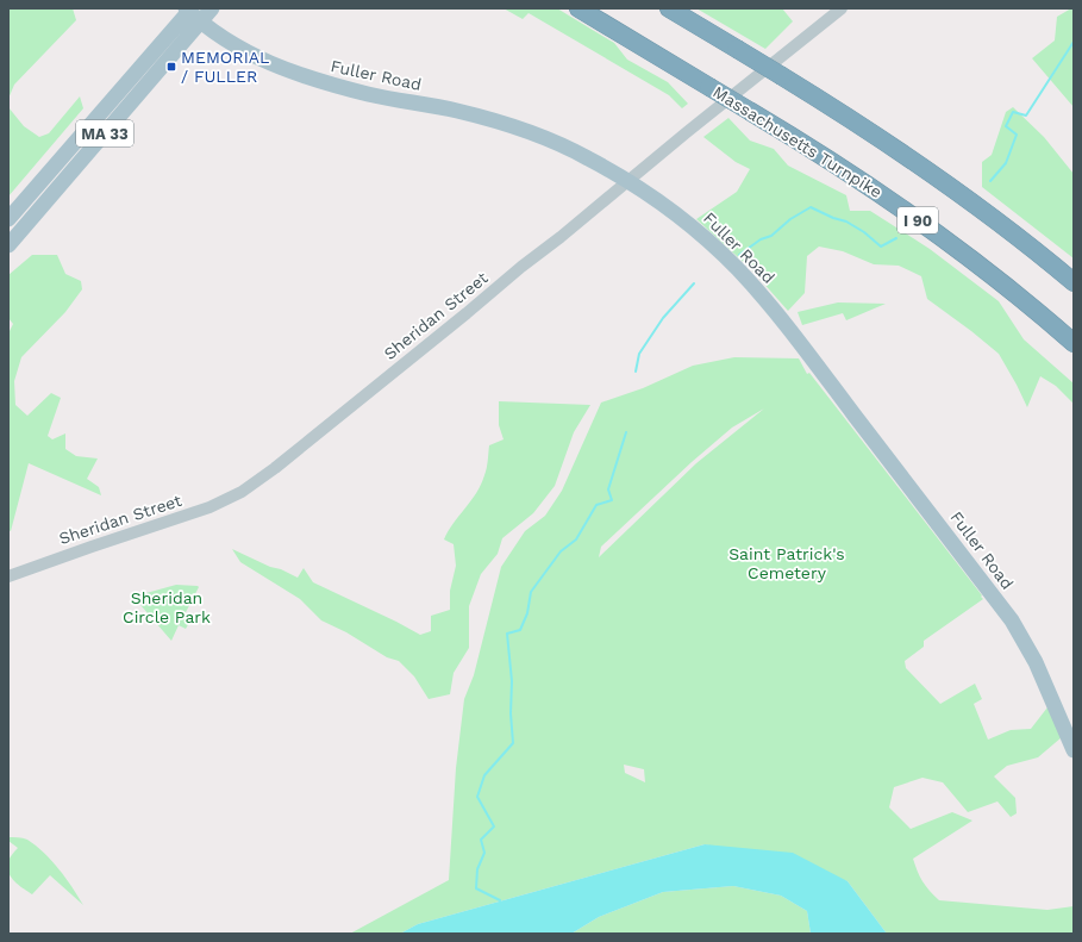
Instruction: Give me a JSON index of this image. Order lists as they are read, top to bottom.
{
  "streets": {
    "highway": ["Massachusetts Turnpike", "I 90"],
    "main road": ["Fuller Road", "MA 33"],
    "street": ["Sheridan Street"]
  },
  "crossings": [
    ["Fuller Road", "MA 33"],
    ["Fuller Road", "Sheridan Street"]
  ],
  "parks": ["Saint Patrick's Cemetery", "Sheridan Circle Park"],
  "places": {
    "transit": ["MEMORIAL / FULLER"]
  }
}
